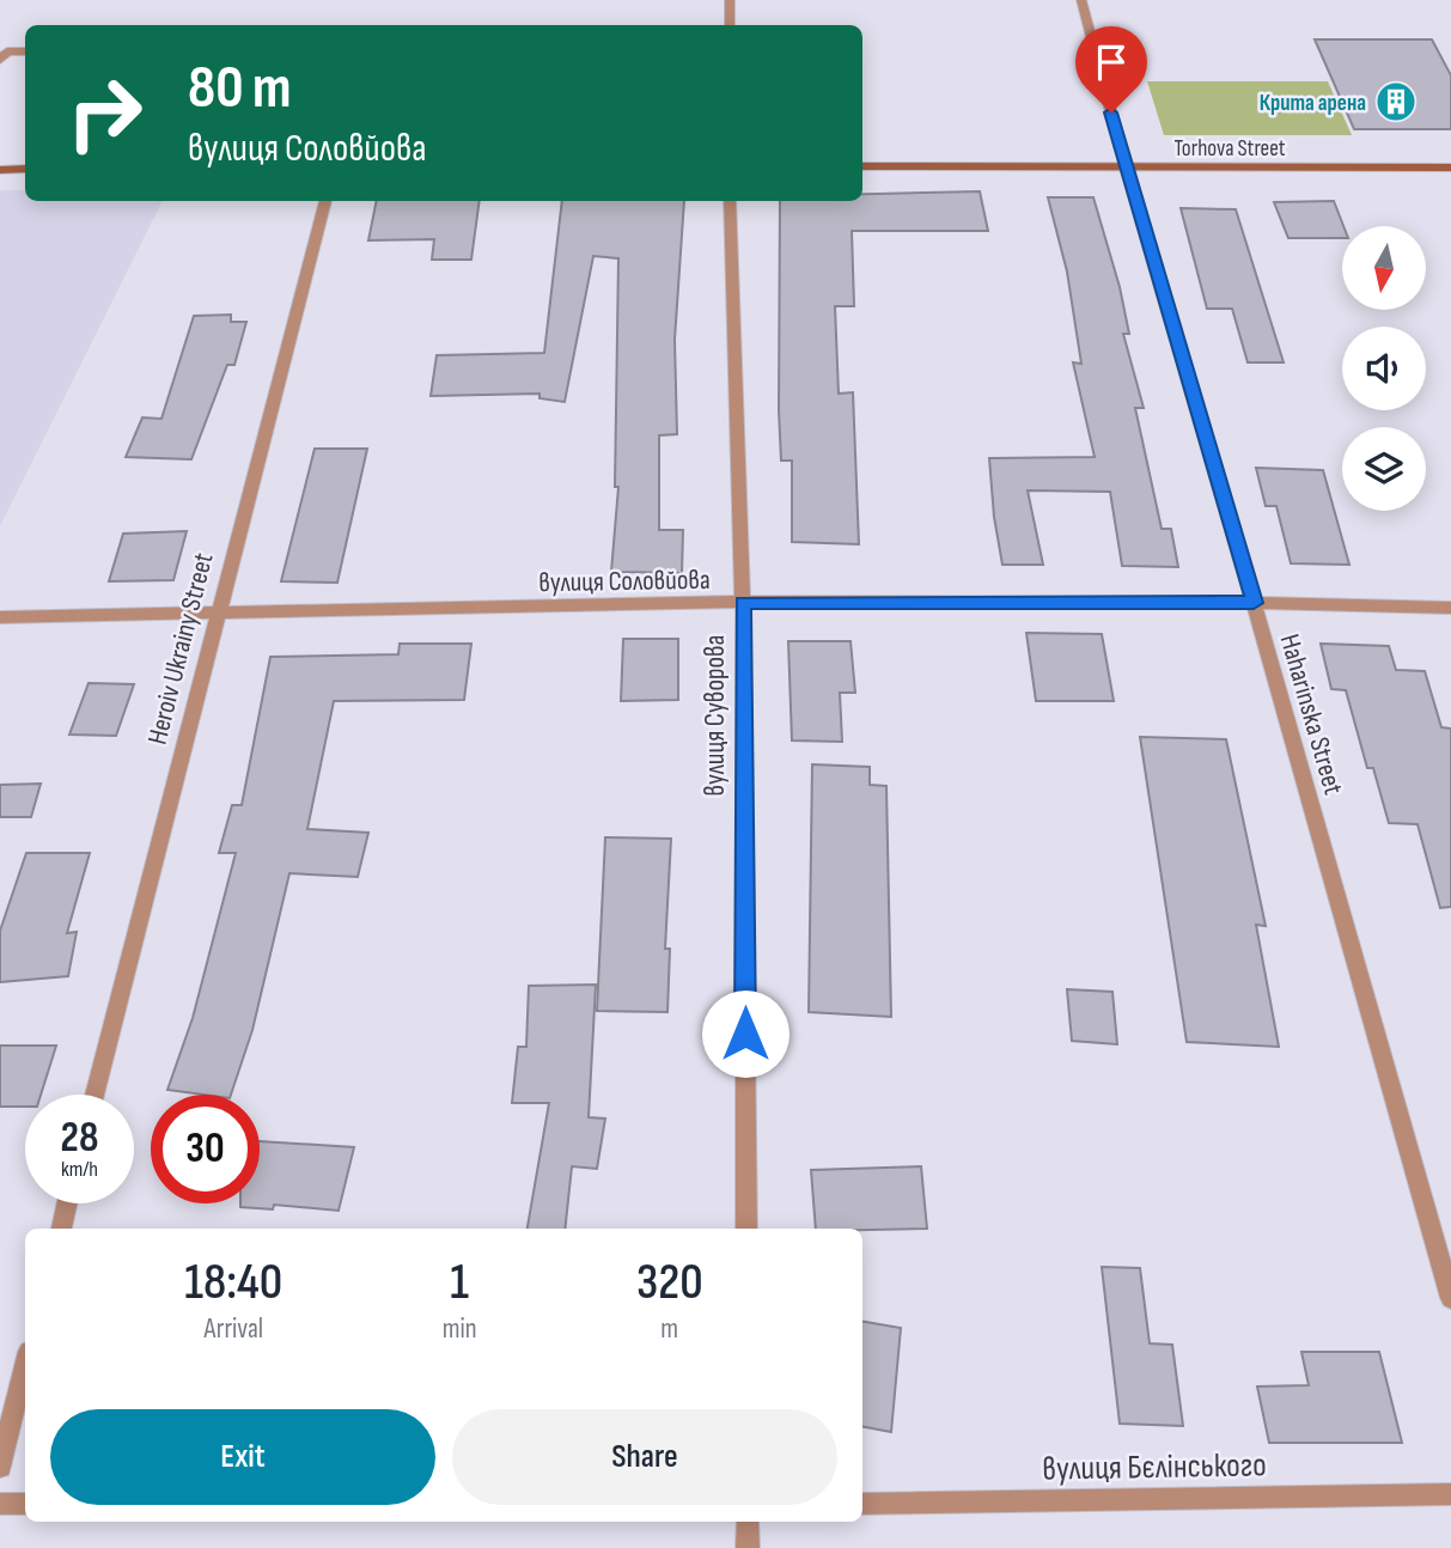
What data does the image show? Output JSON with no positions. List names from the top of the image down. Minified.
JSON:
{"streets":{"main road":["Torhova Street"],"street":["вулиця Соловйова","Heroiv Ukrainy Street","Haharinska Street","вулиця Суворова","вулиця Бєлінського"]},"crossings":[["Torhova Street","Haharinska Street"],["вулиця Соловйова","Heroiv Ukrainy Street"],["вулиця Соловйова","Haharinska Street"],["вулиця Соловйова","вулиця Суворова"]],"places":{"building":["Крита арена"]},"north":"bottom","page":{"turn":["80 m","вулиця Соловйова"],"speed":"28 km/h","limit":"30","eta":["18:40","Arrival","1","min","320","m"],"buttons":["Exit","Share"]}}
